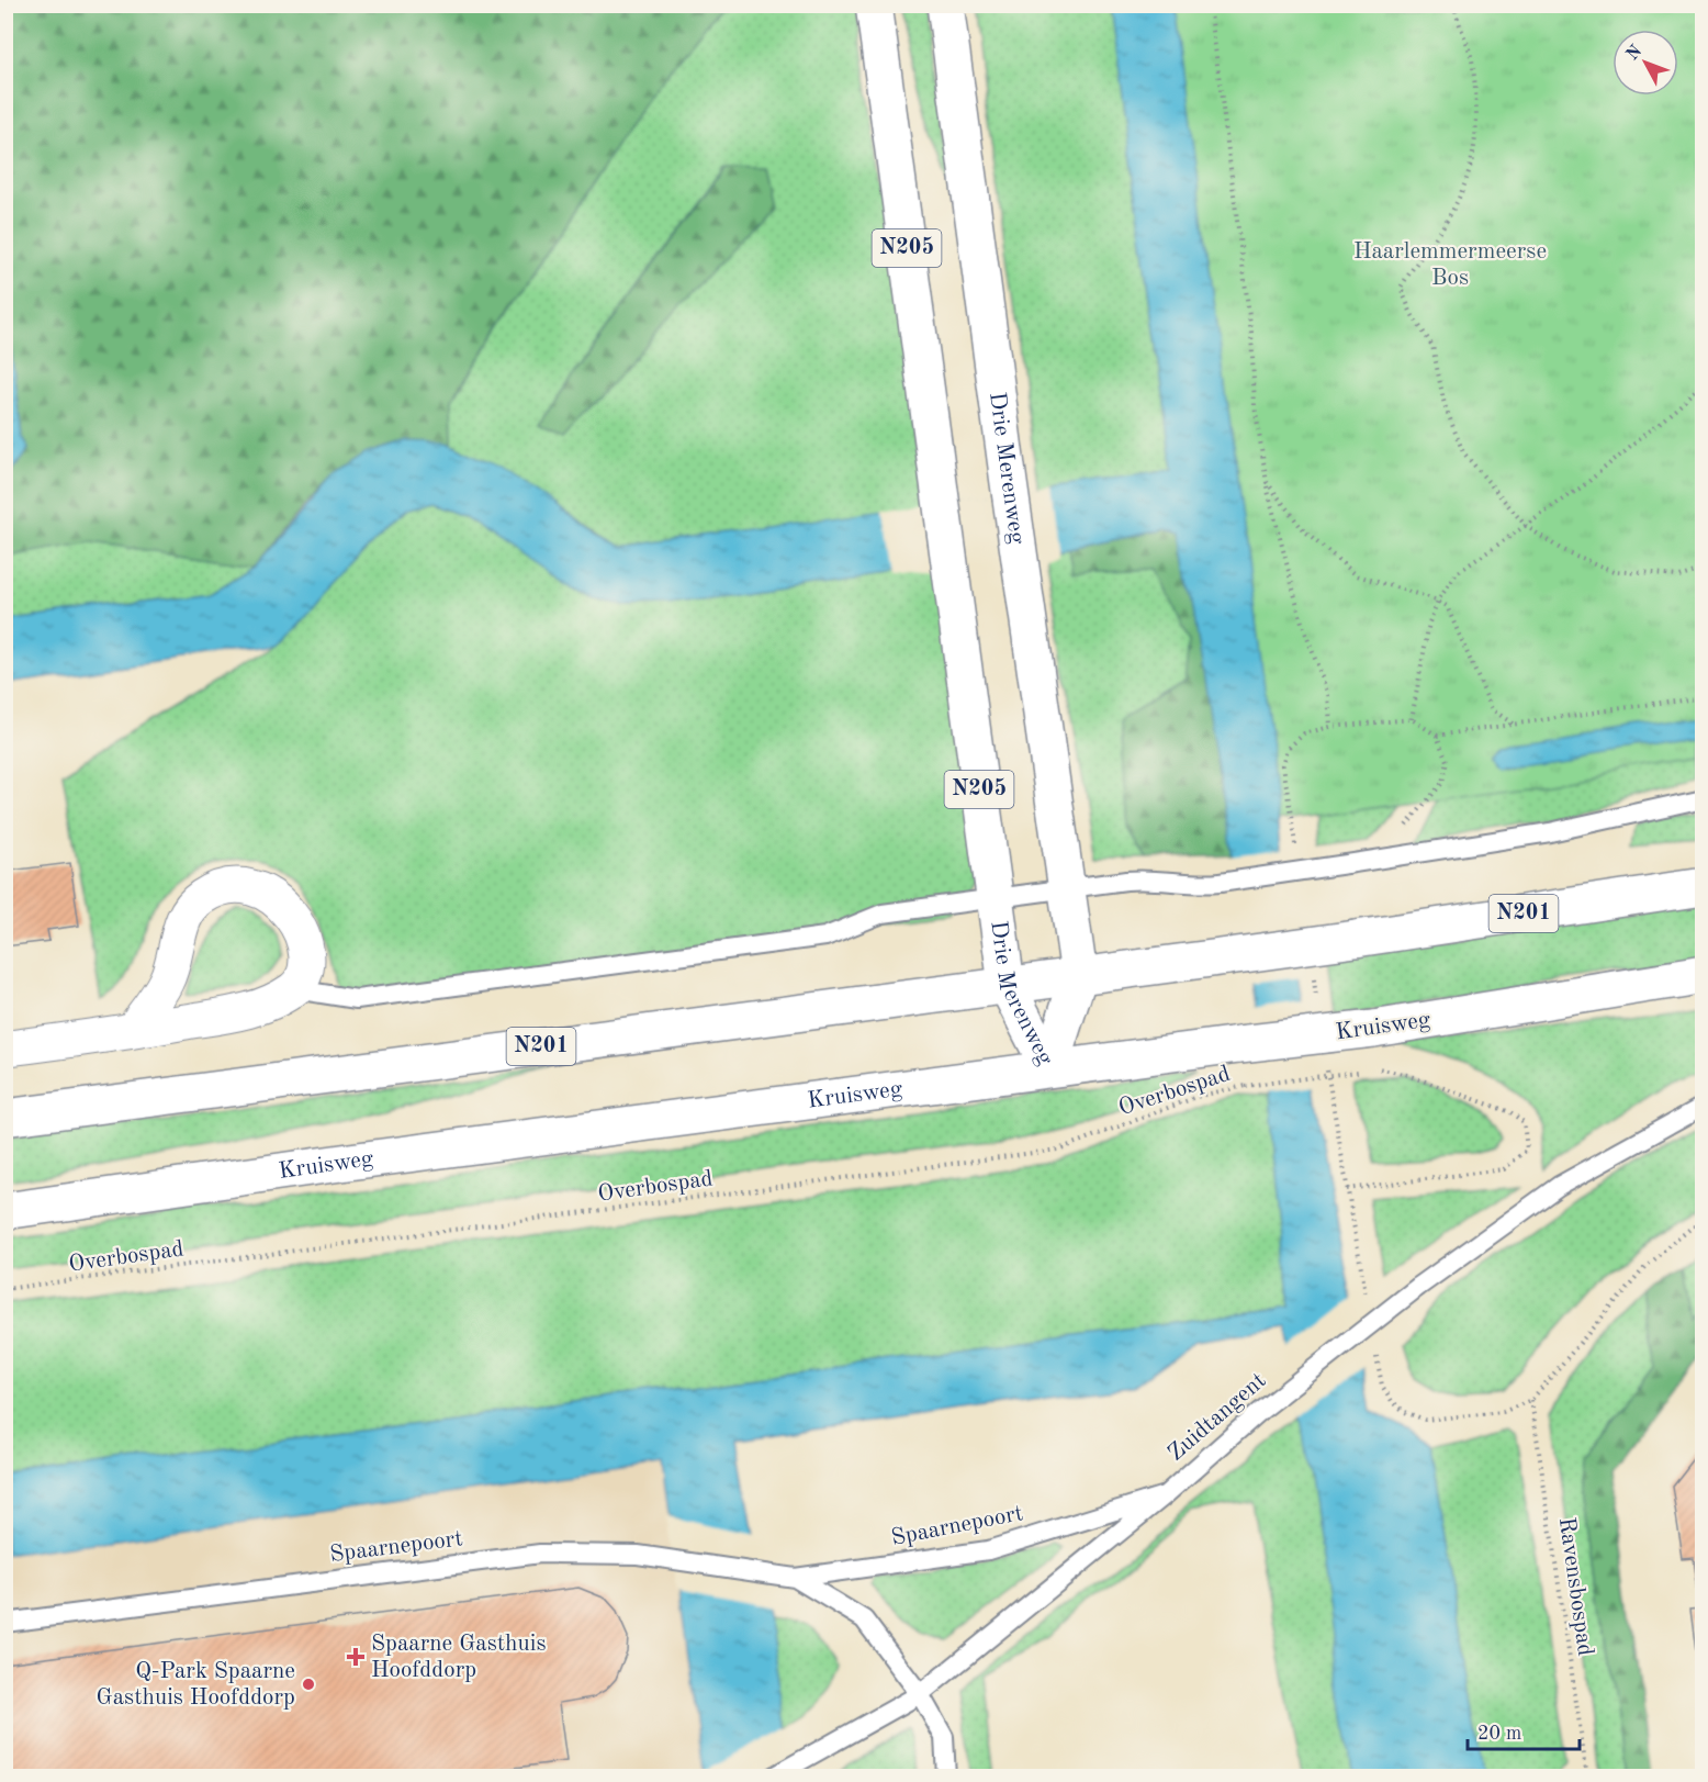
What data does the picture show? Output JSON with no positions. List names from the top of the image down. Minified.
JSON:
{"streets":{"main road":["N205","Drie Merenweg","N201","Kruisweg"],"lane":["Zuidtangent","Spaarnepoort"],"path":["Overbospad","Ravensbospad"]},"crossings":[["Drie Merenweg","N201"],["Drie Merenweg","Kruisweg"],["Zuidtangent","Spaarnepoort"]],"parks":["Haarlemmermeerse Bos"],"places":{"health":["Spaarne Gasthuis Hoofddorp"],"other":["Q-Park Spaarne Gasthuis Hoofddorp"]},"scale_bar":"20 m","north":"top left"}
